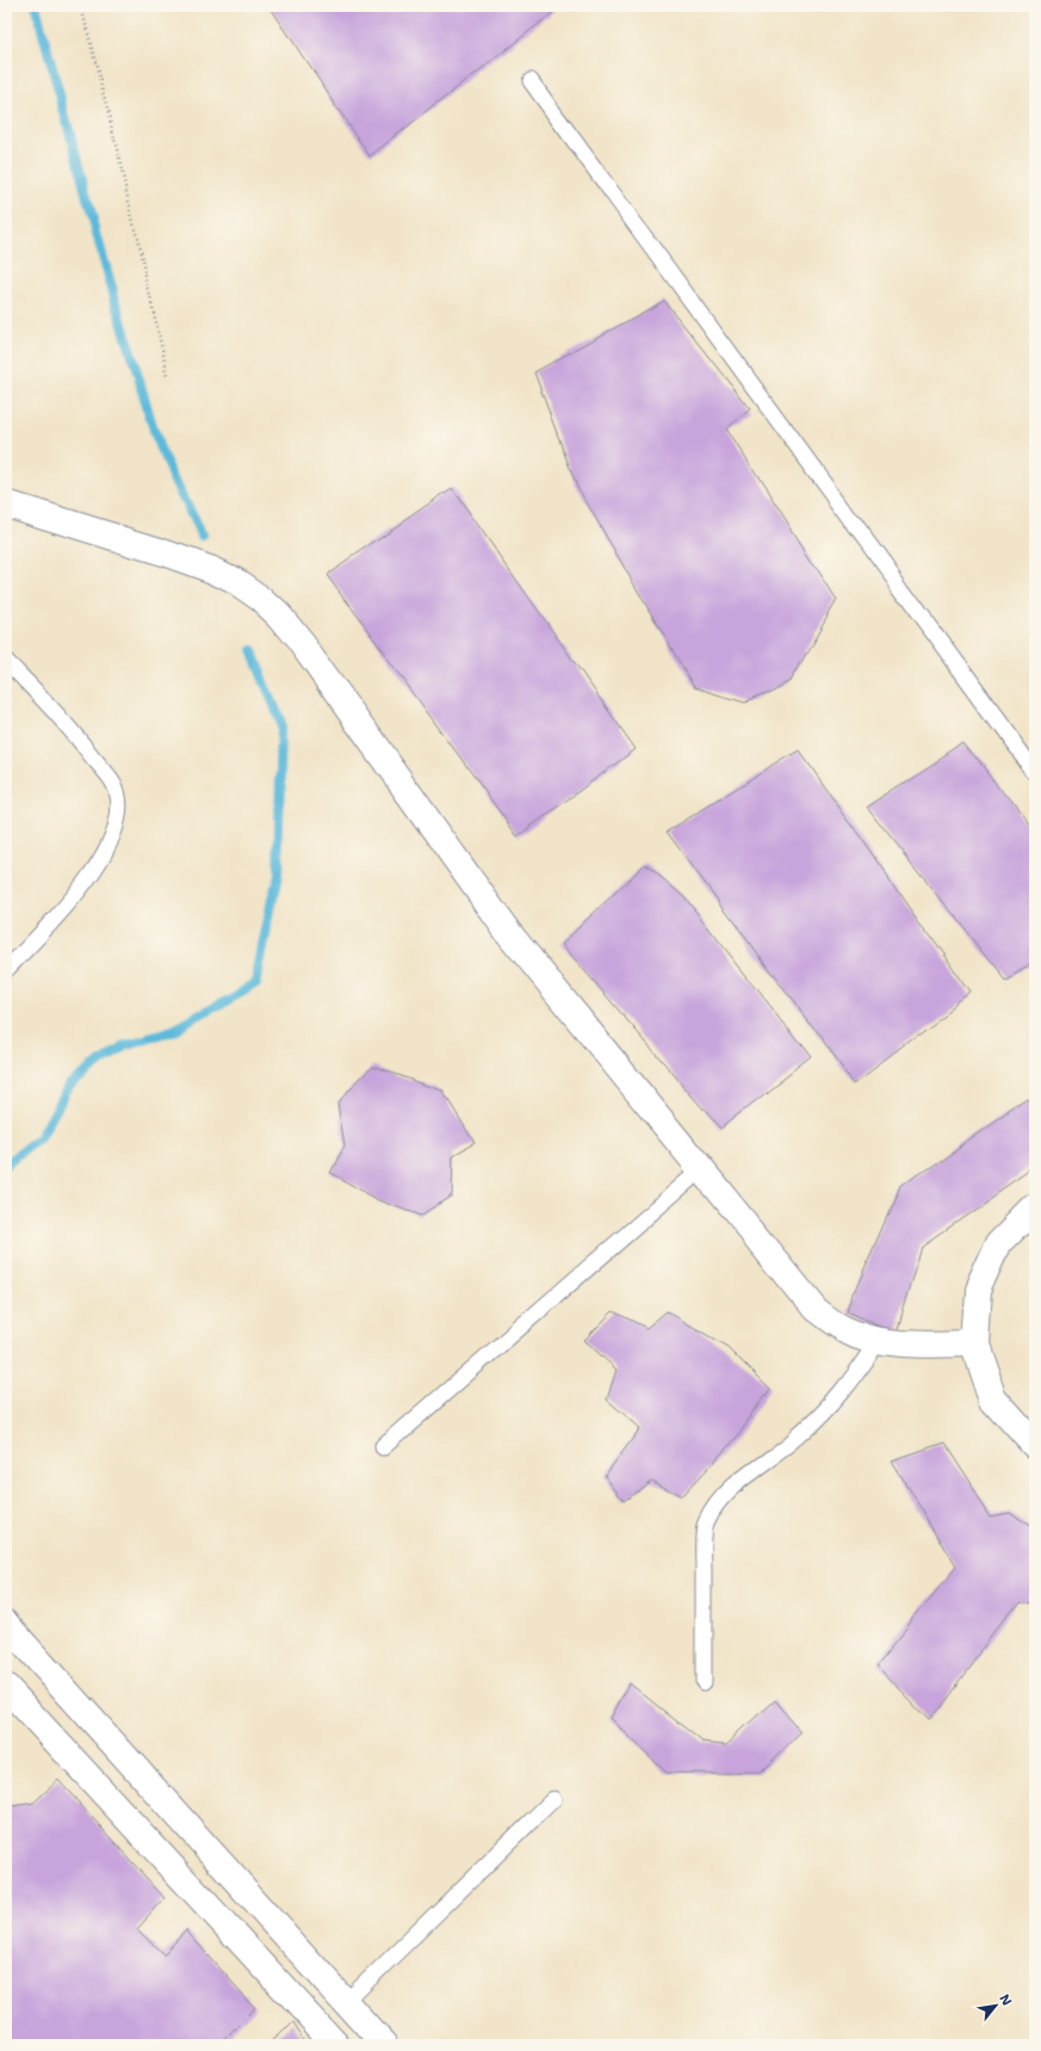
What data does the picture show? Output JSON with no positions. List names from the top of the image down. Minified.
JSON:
{"north":"top right"}
